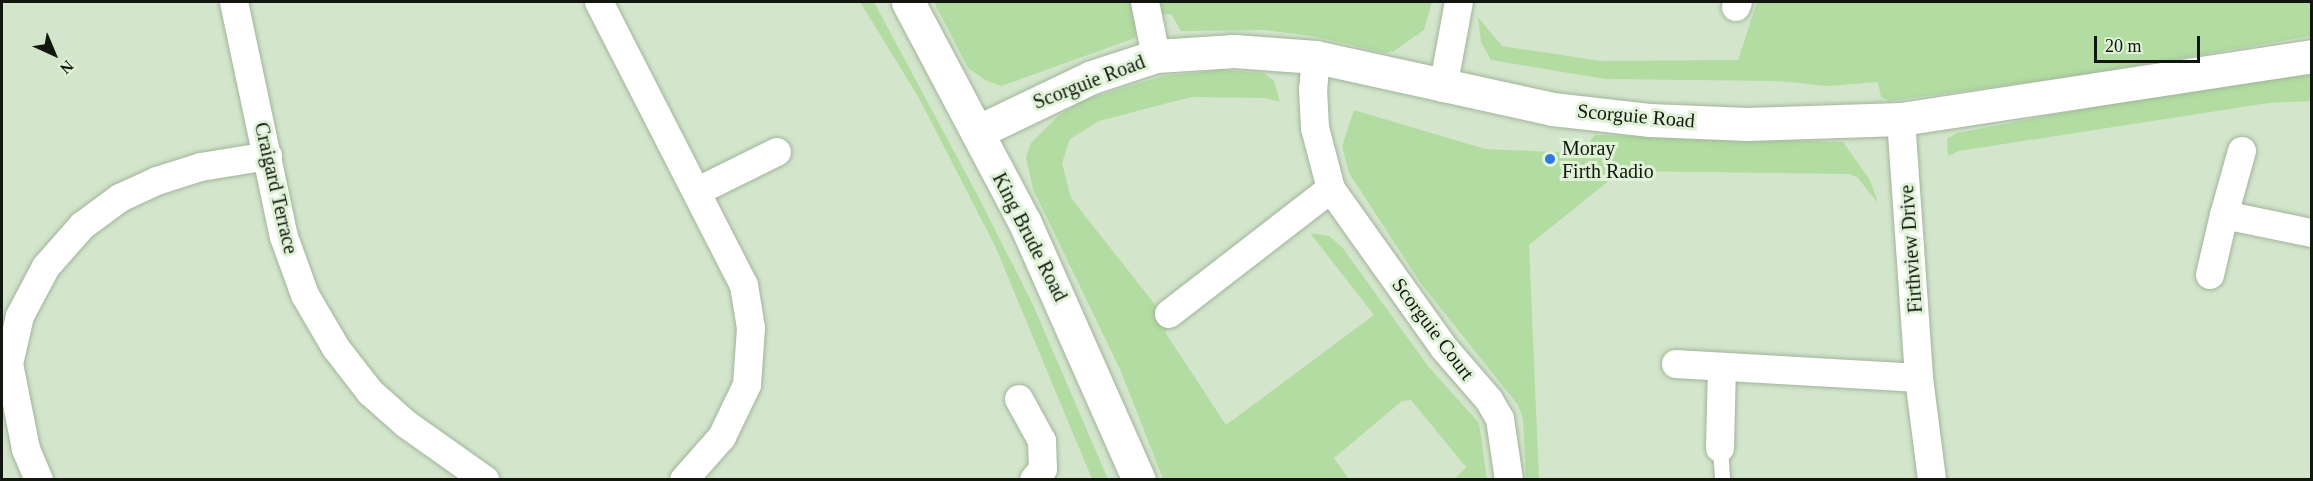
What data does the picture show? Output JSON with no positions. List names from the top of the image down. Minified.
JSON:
{"streets":{"street":["Scorguie Road","Craigard Terrace","King Brude Road","Firthview Drive","Scorguie Court"]},"crossings":[["Scorguie Road","King Brude Road"],["Scorguie Road","Firthview Drive"],["Scorguie Road","Scorguie Court"]],"places":["Moray Firth Radio"],"scale_bar":"20 m","north":"bottom right"}
